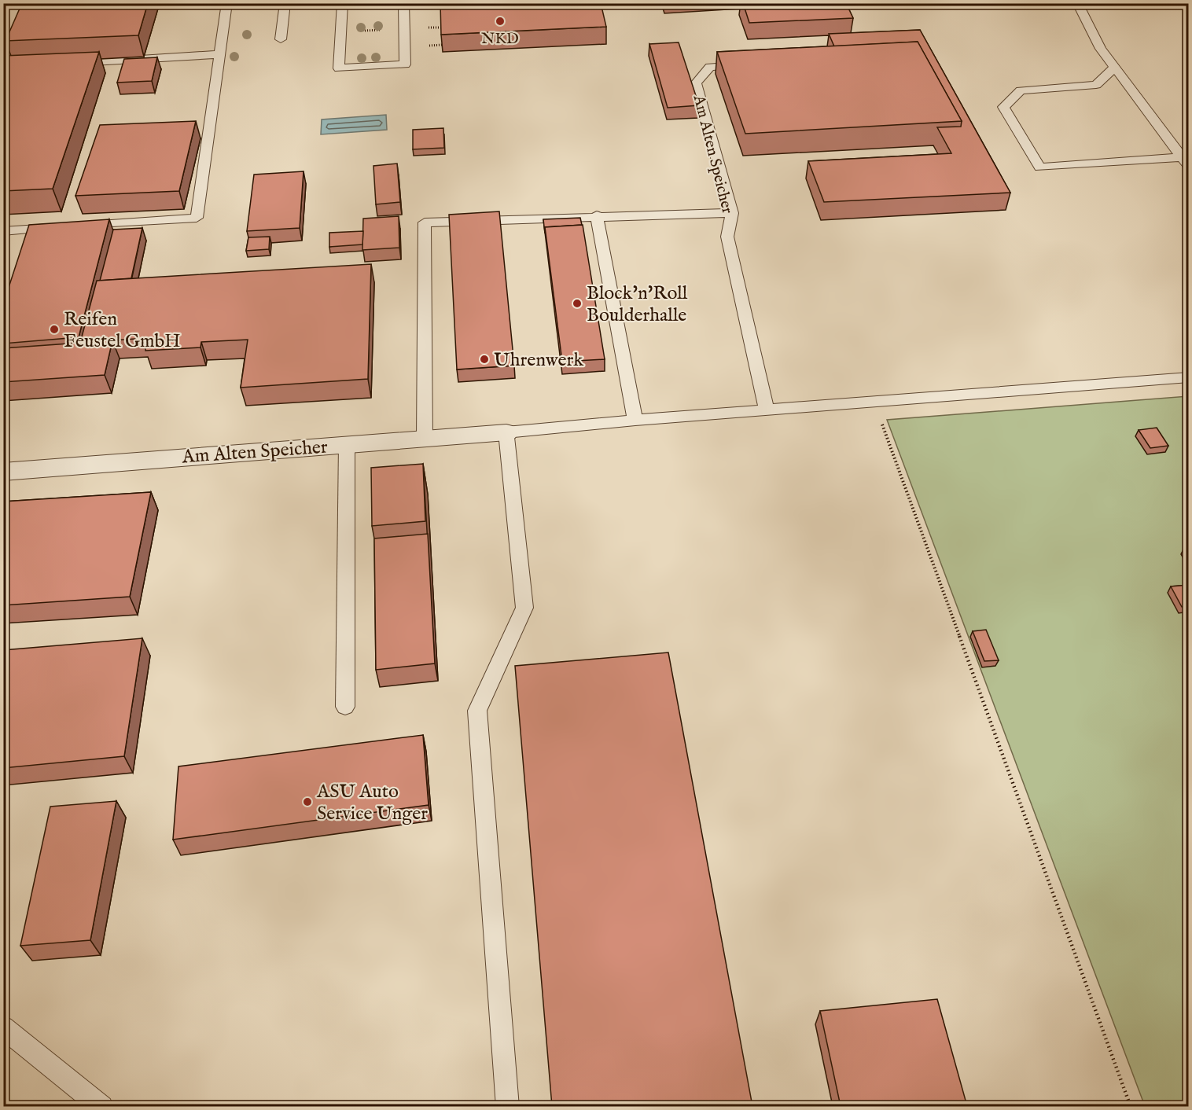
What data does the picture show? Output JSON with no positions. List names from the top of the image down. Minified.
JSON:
{"streets":{"street":["Am Alten Speicher"]},"places":["NKD","Block'n'Roll Boulderhalle","Reifen Feustel GmbH","Uhrenwerk","ASU Auto Service Unger"]}
